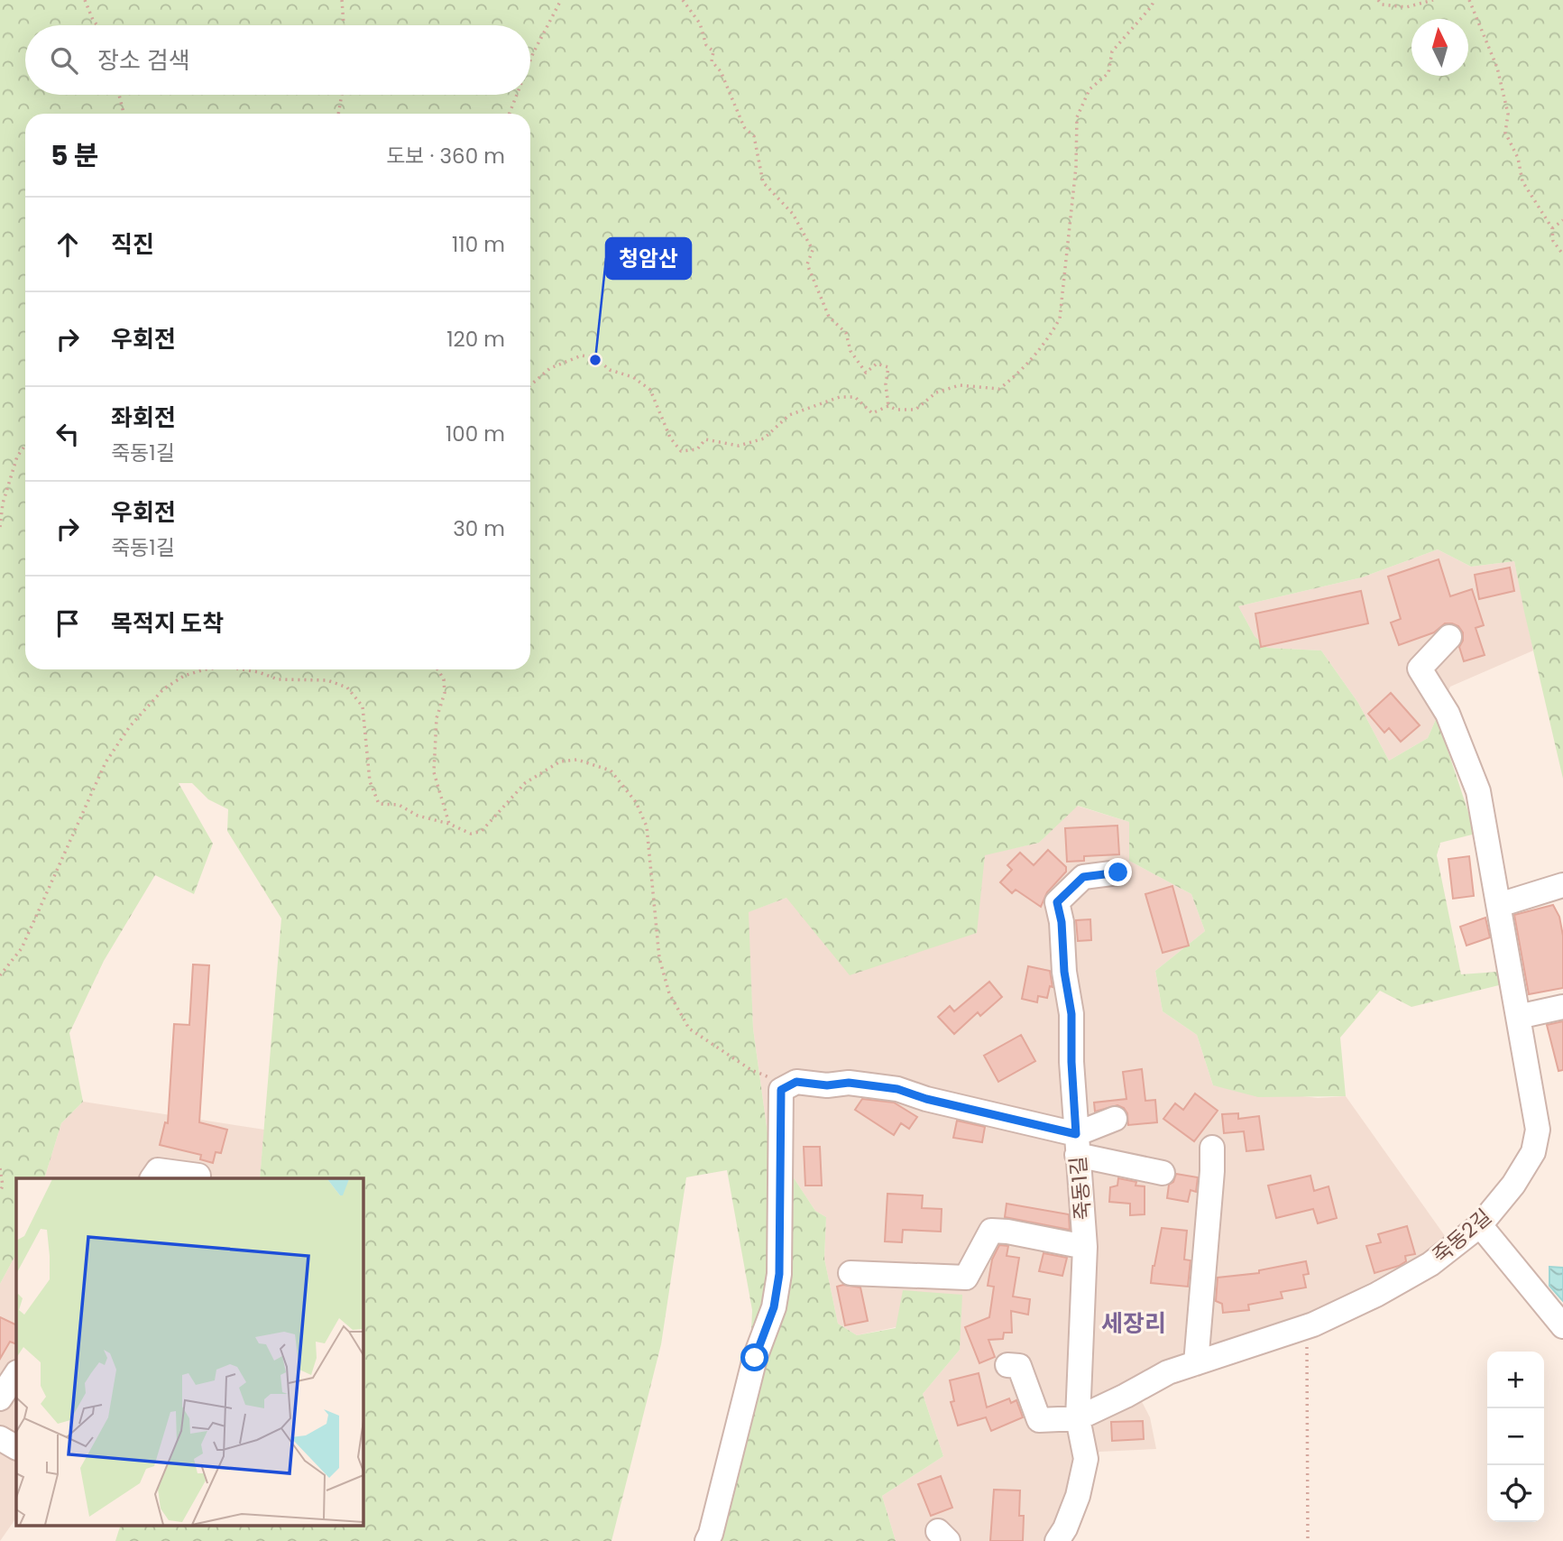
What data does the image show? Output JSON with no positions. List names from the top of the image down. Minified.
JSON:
{"streets":{"street":["죽동1길","죽동2길"]},"crossings":[["죽동1길","죽동2길"]],"districts":["세장리"],"places":["청암산"],"north":"top","page":{"search":"장소 검색","heading":["5 분","도보 · 360 m"],"list":[["직진","110 m"],["우회전","120 m"],["좌회전","죽동1길","100 m"],["우회전","죽동1길","30 m"],"목적지 도착"],"map_buttons":["+","−"]}}
